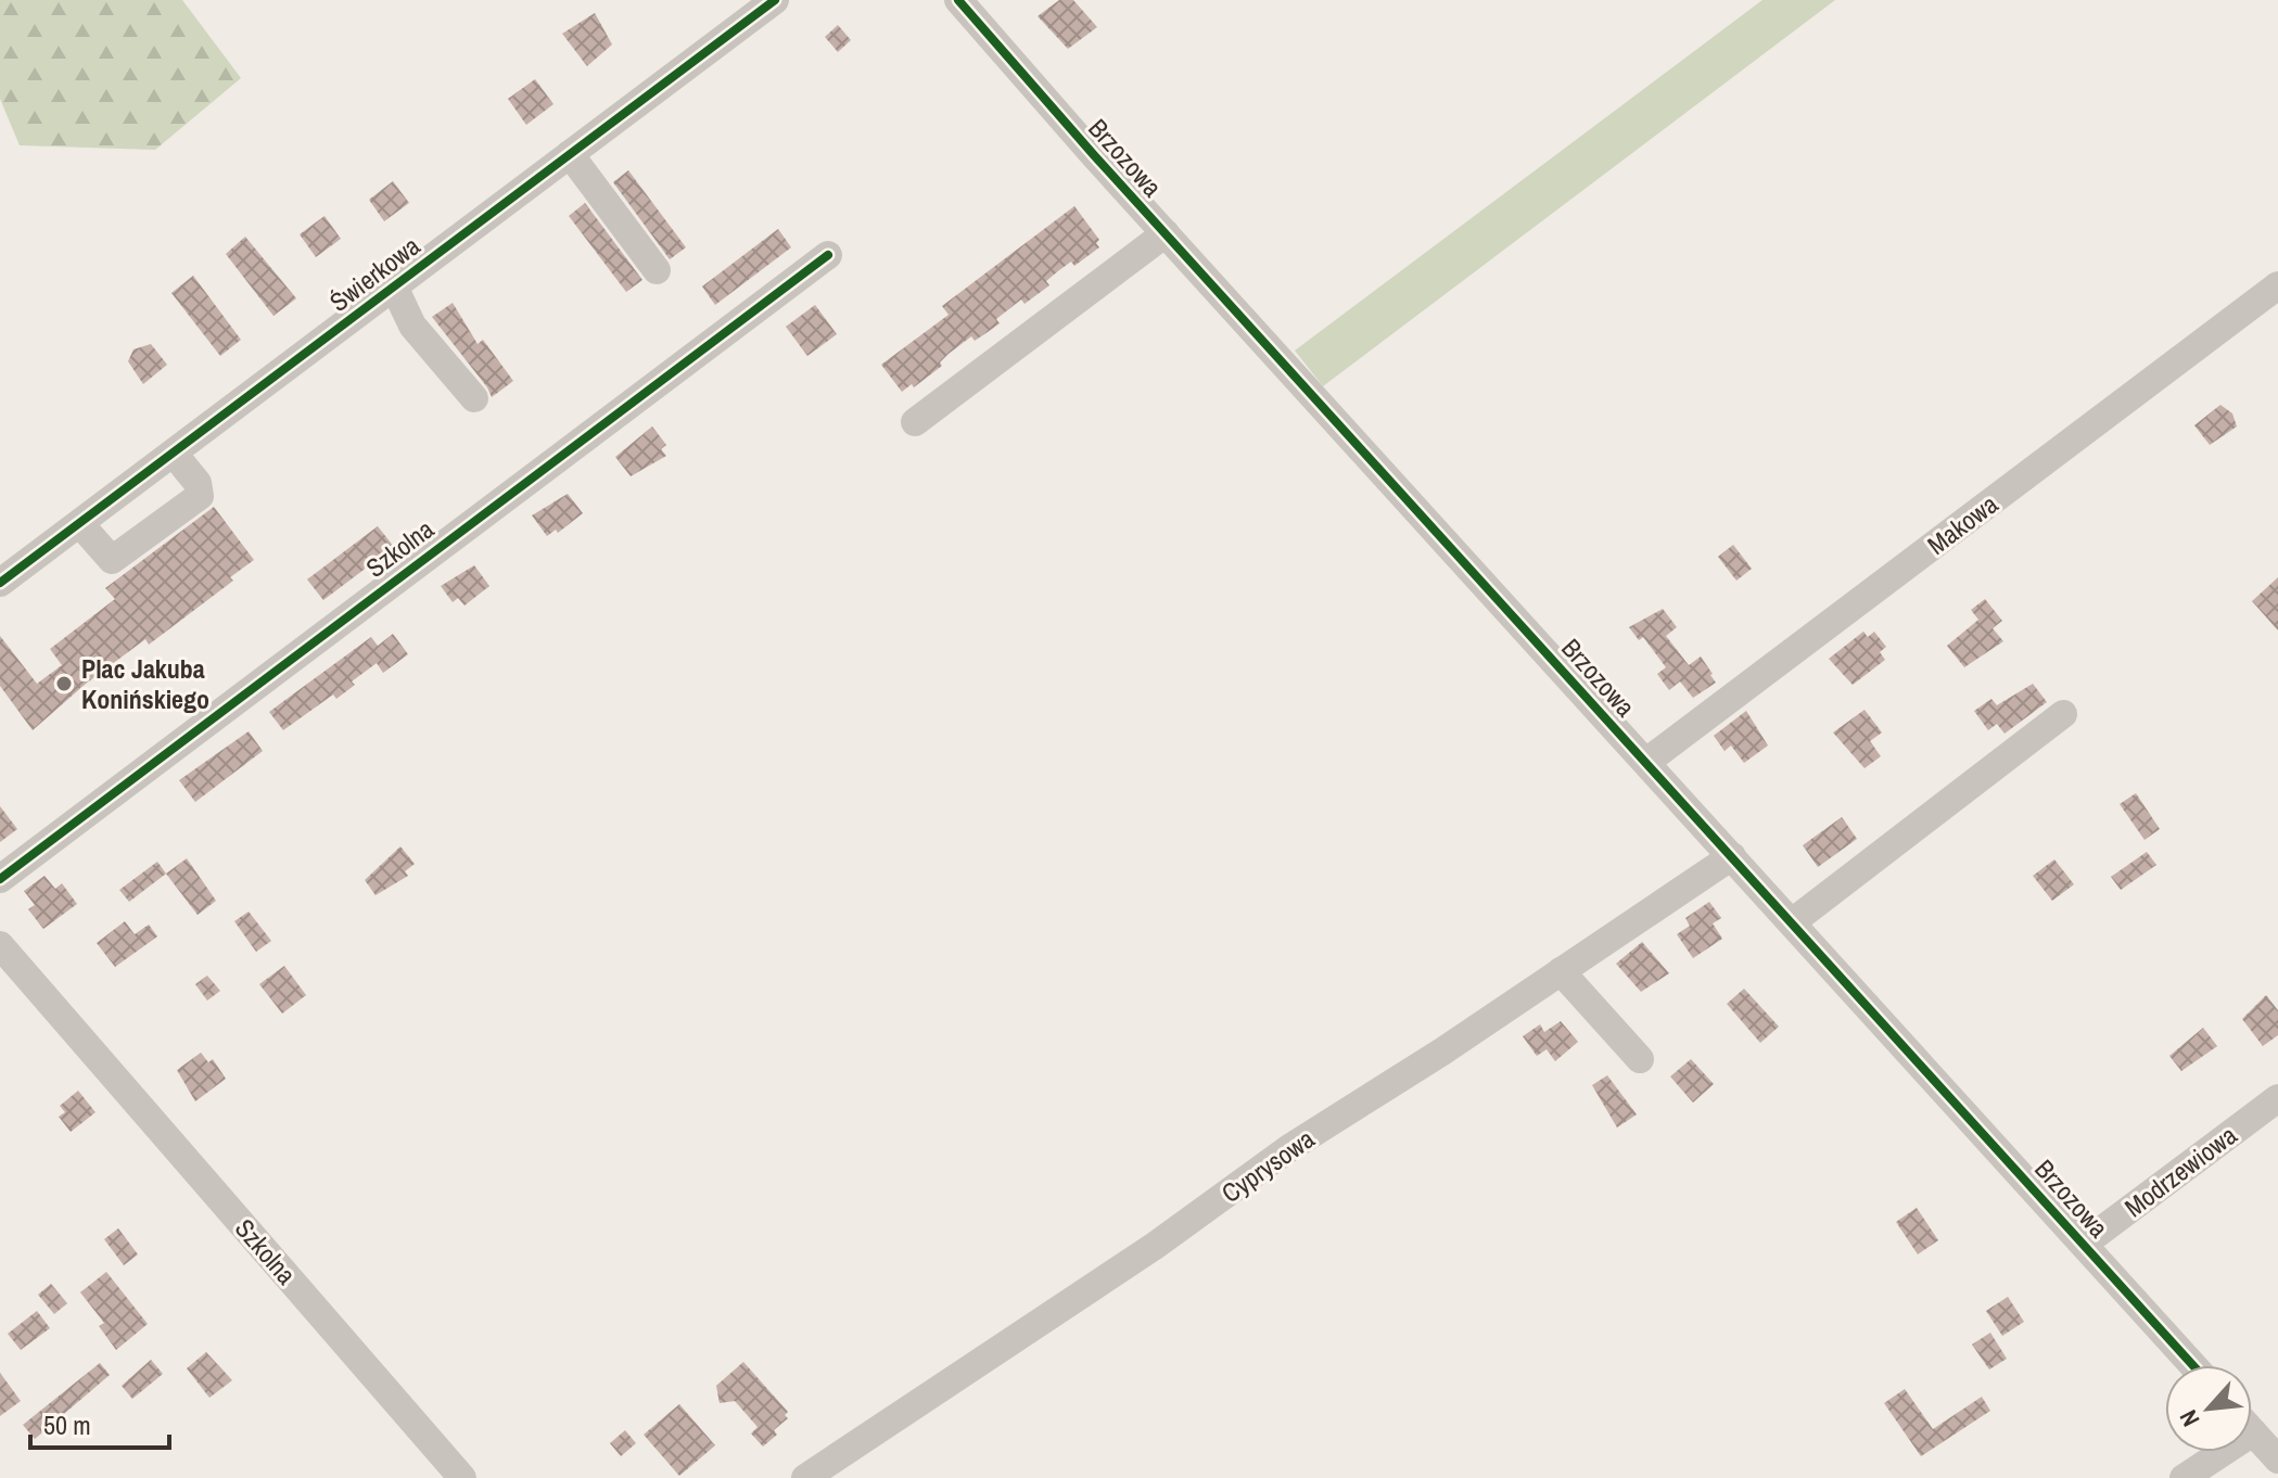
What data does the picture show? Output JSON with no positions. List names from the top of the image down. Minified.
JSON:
{"streets":{"street":["Brzozowa","Świerkowa","Makowa","Szkolna","Cyprysowa","Modrzewiowa"]},"crossings":[["Brzozowa","Makowa"],["Brzozowa","Cyprysowa"],["Brzozowa","Modrzewiowa"]],"places":["Plac Jakuba Konińskiego"],"scale_bar":"50 m","north":"bottom left"}
